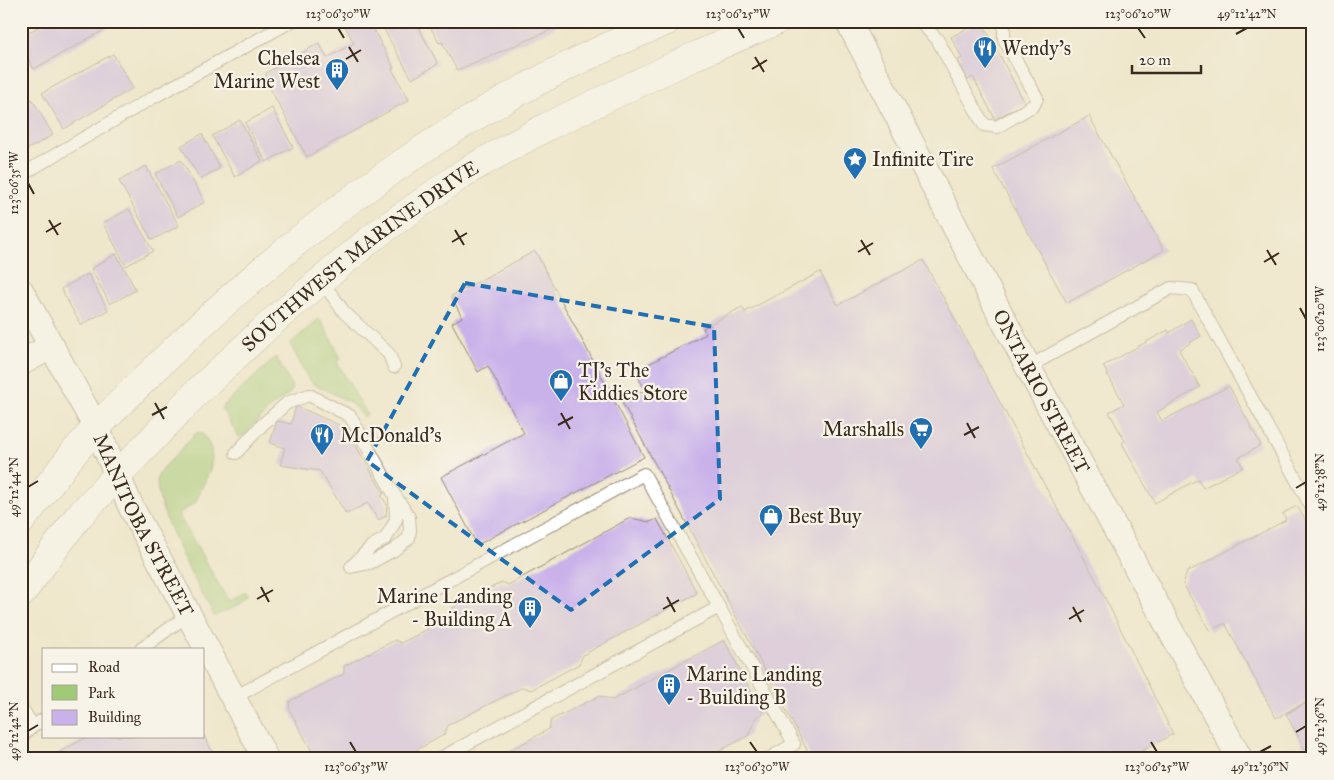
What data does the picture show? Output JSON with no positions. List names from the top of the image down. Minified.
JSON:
{"streets":{"main road":["SOUTHWEST MARINE DRIVE"],"street":["ONTARIO STREET","MANITOBA STREET"]},"crossings":[["SOUTHWEST MARINE DRIVE","MANITOBA STREET"]],"places":{"restaurant":["Wendy's","McDonald's"],"building":["Chelsea Marine West","Marine Landing - Building A","Marine Landing - Building B"],"place":["Infinite Tire"],"shop":["TJ's The Kiddies Store","Best Buy"],"supermarket":["Marshalls"]},"legend":["Road","Park","Building"],"scale_bar":"20 m","coordinates":["123°06'30\"W","123°06'25\"W","123°06'20\"W","49°12'42\"N","123°06'35\"W","49°12'38\"N","49°12'44\"N","49°12'36\"N"]}
